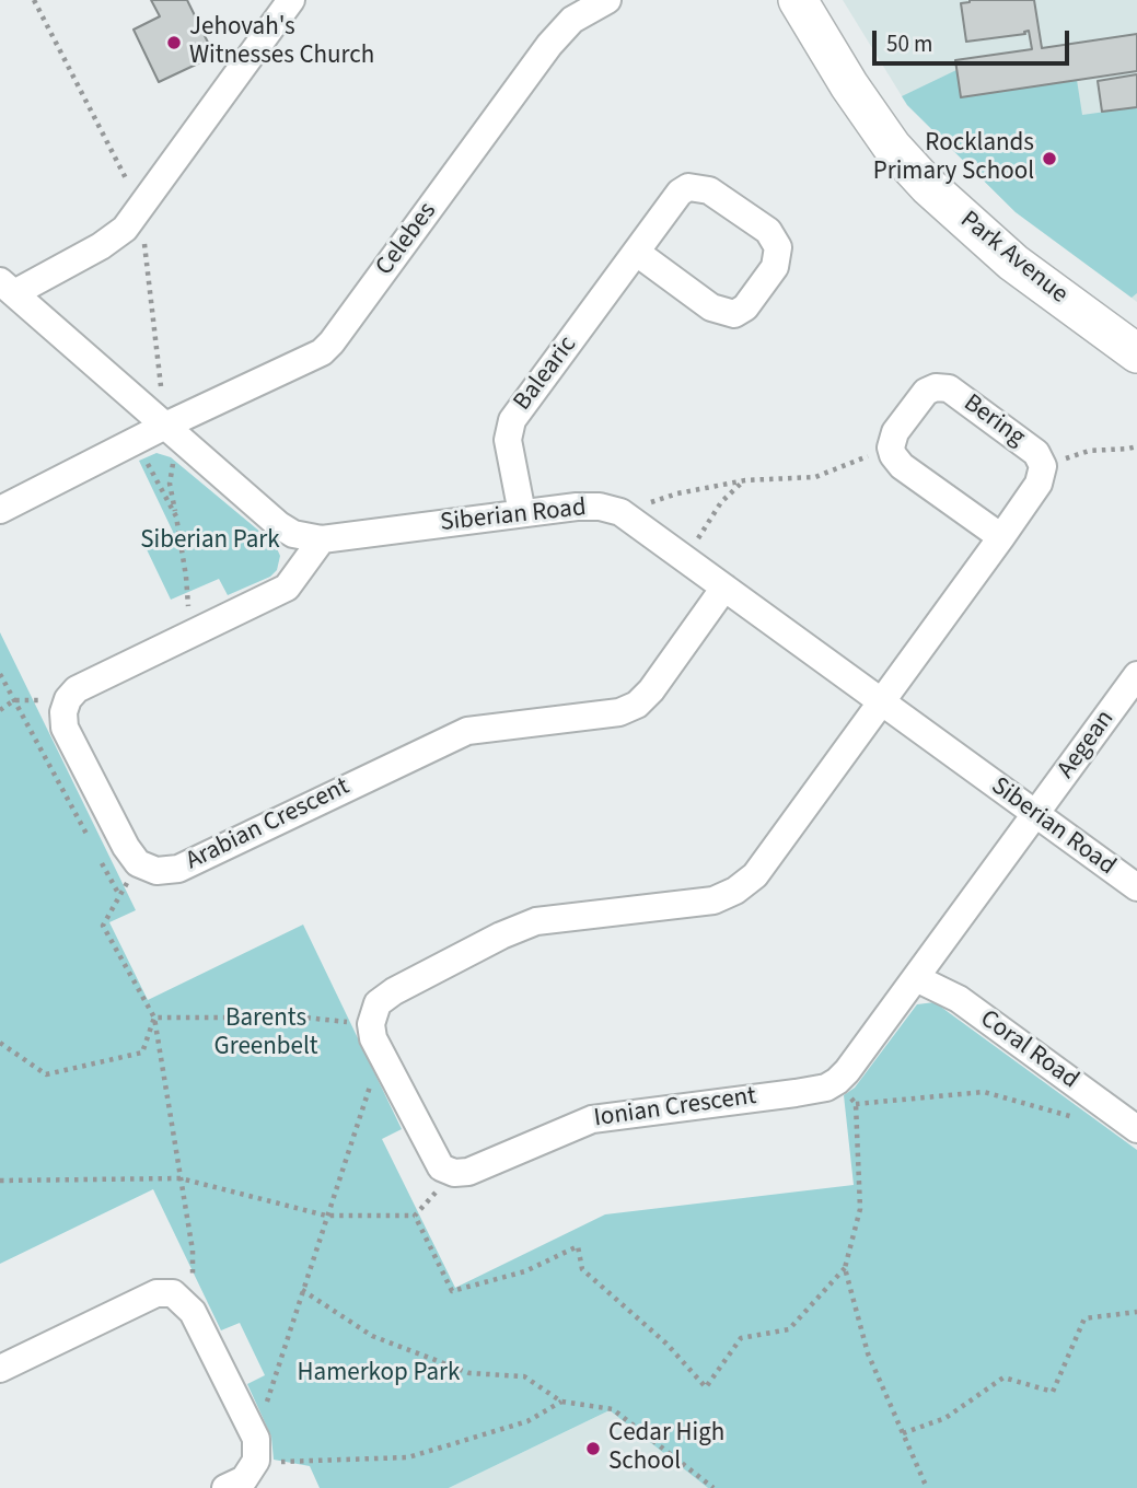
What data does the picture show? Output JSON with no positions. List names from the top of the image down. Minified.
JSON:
{"streets":{"street":["Celebes","Park Avenue","Balearic","Bering","Siberian Road","Aegean","Arabian Crescent","Coral Road","Ionian Crescent"]},"crossings":[["Celebes","Siberian Road"],["Balearic","Siberian Road"],["Bering","Siberian Road"],["Siberian Road","Aegean"],["Siberian Road","Arabian Crescent"]],"parks":["Siberian Park","Barents Greenbelt","Hamerkop Park"],"places":["Jehovah's Witnesses Church","Rocklands Primary School","Cedar High School"],"scale_bar":"50 m"}
